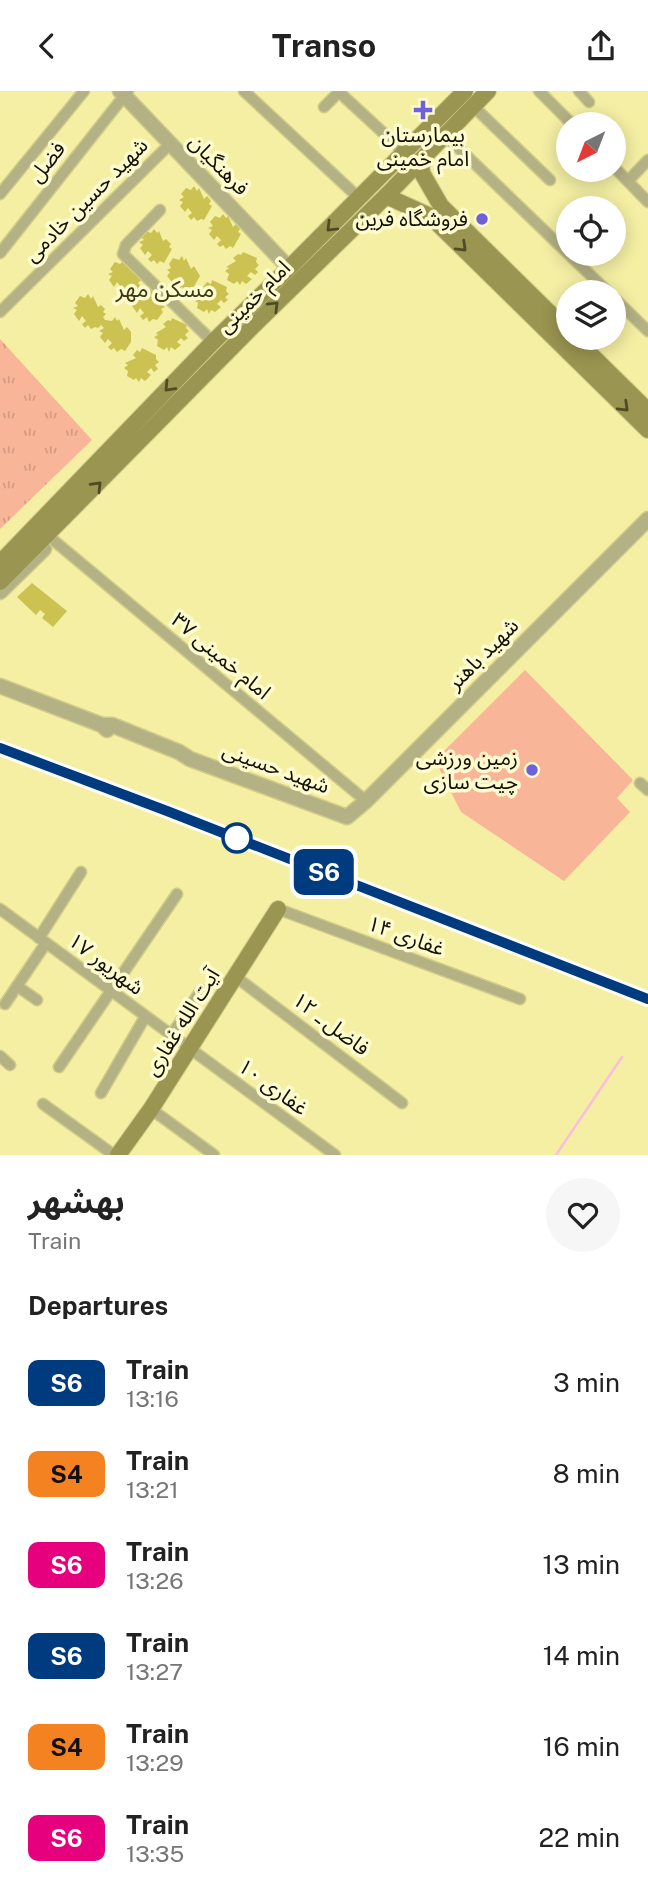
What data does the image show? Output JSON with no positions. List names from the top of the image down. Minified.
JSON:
{"streets":{"main road":["امام خمینی","آیت الله غفاری"],"street":["فضل","فرهنگیان","شهید حسین خادمی","شهید باهنر","امام خمینی ۳۷","شهید حسینی","غفاری ۱۴","۱۷ شهریور","فاضل ـ ۱۲","غفاری ۱۰"]},"crossings":[["فضل","فرهنگیان"],["فرهنگیان","شهید حسین خادمی"],["فرهنگیان","امام خمینی"],["امام خمینی","امام خمینی ۳۷"],["شهید باهنر","امام خمینی ۳۷"],["شهید باهنر","شهید حسینی"],["غفاری ۱۴","آیت الله غفاری"],["۱۷ شهریور","آیت الله غفاری"],["۱۷ شهریور","غفاری ۱۰"],["آیت الله غفاری","فاضل ـ ۱۲"],["آیت الله غفاری","غفاری ۱۰"]],"districts":["مسکن مهر"],"places":{"health":["بیمارستان امام خمینی"],"other":["فروشگاه فرین","زمین ورزشی چیت سازی"]},"north":"bottom left","page":{"header":"Transo","on_map":"S6","heading":[["بهشهر","Train"],"Departures"],"list":[{"mark":"S6","name":"Train","note":"13:16","value":"3 min"},{"mark":"S4","name":"Train","note":"13:21","value":"8 min"},{"mark":"S6","name":"Train","note":"13:26","value":"13 min"},{"mark":"S6","name":"Train","note":"13:27","value":"14 min"},{"mark":"S4","name":"Train","note":"13:29","value":"16 min"},{"mark":"S6","name":"Train","note":"13:35","value":"22 min"}]}}
